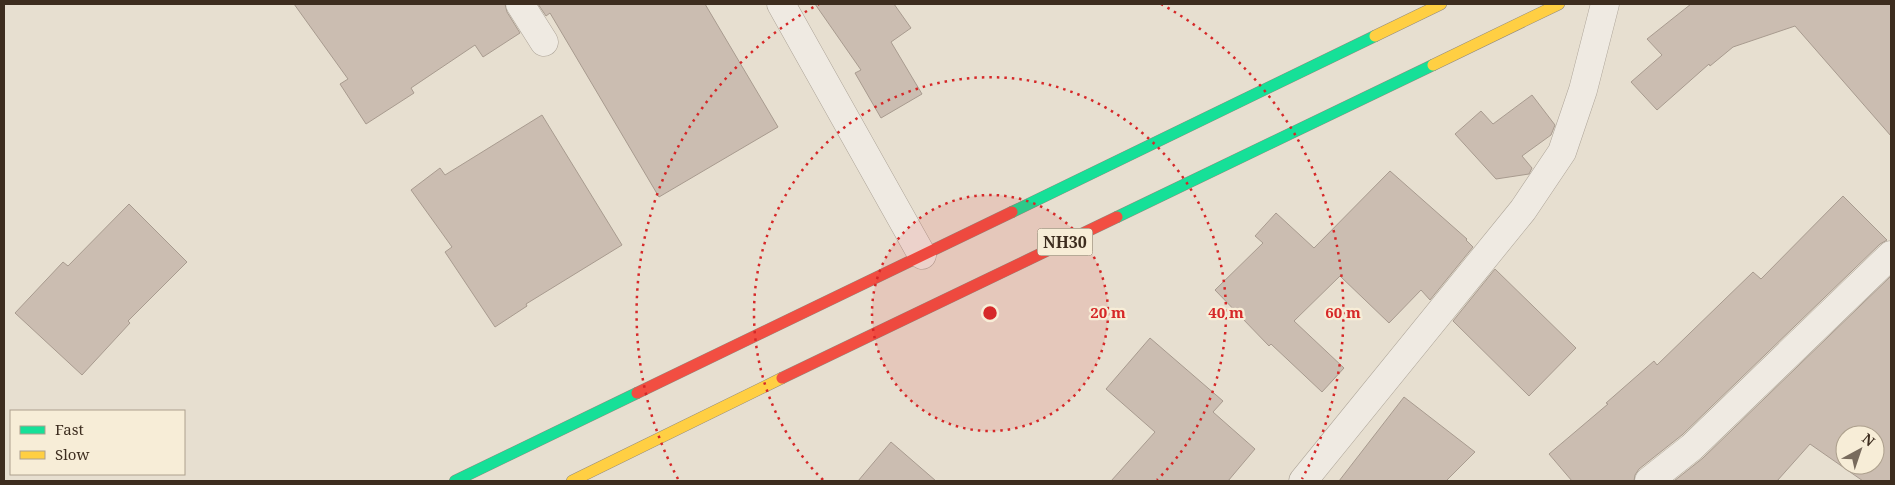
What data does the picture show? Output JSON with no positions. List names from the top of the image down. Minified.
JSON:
{"streets":{"highway":["NH30"]},"legend":["Fast","Slow"],"north":"top right","rings":["20 m","40 m","60 m"]}
